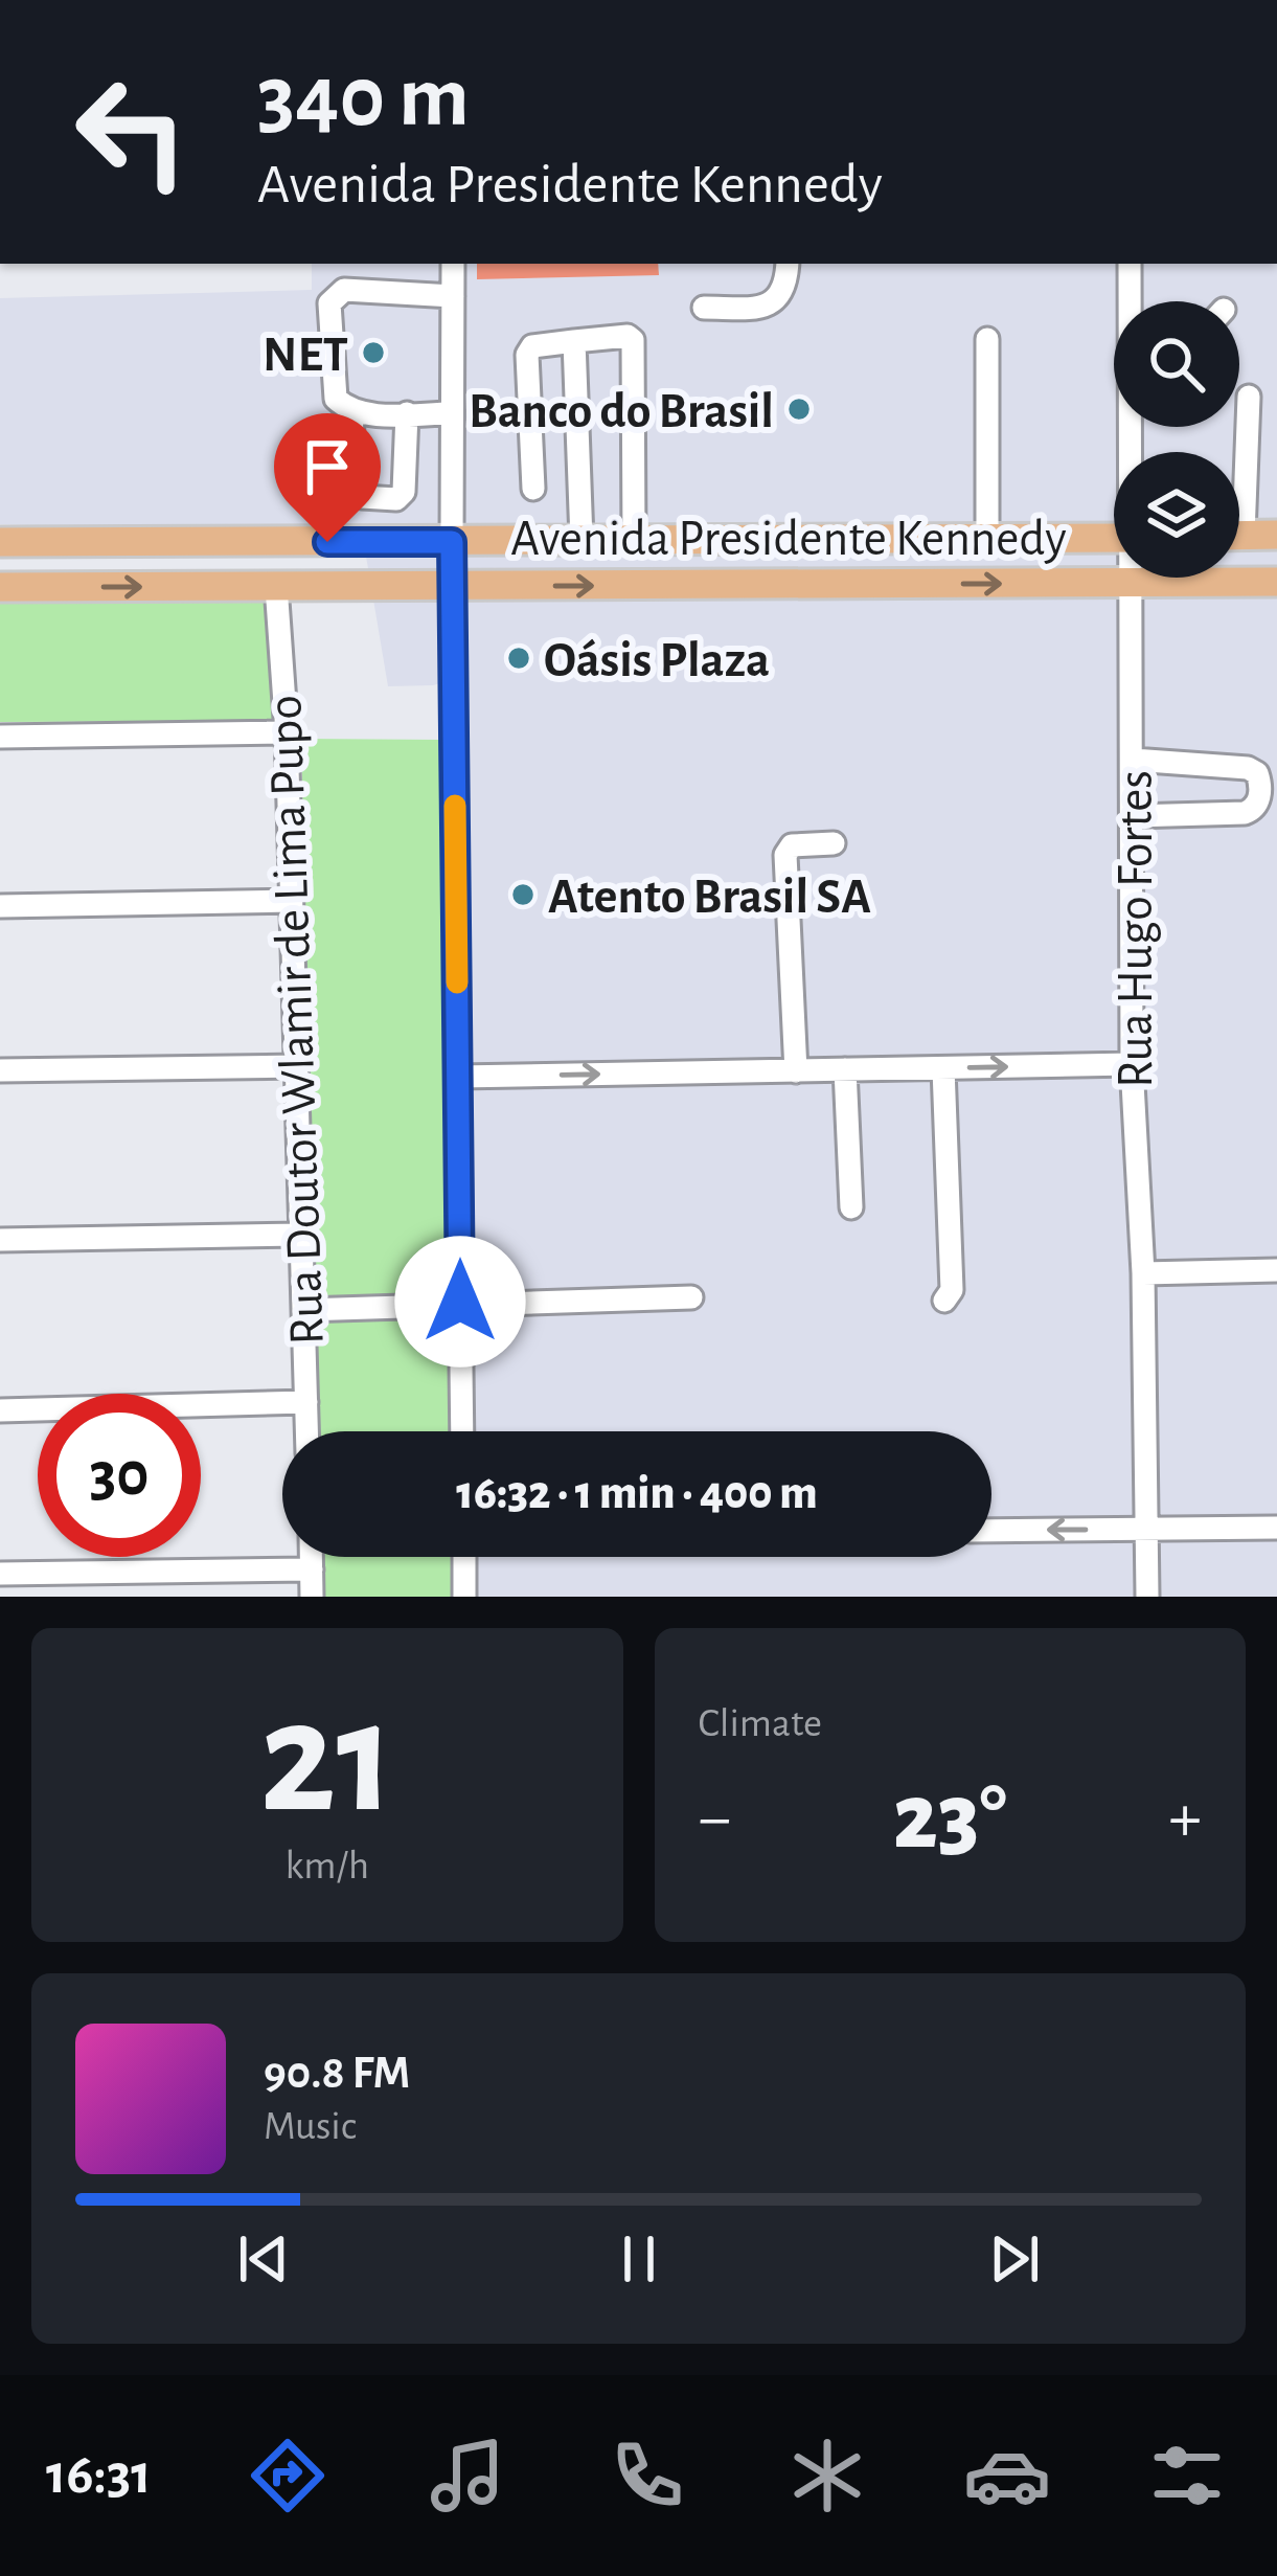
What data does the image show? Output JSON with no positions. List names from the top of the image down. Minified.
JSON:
{"streets":{"main road":["Avenida Presidente Kennedy"],"street":["Rua Hugo Fortes","Rua Doutor Wlamir de Lima Pupo"]},"crossings":[["Avenida Presidente Kennedy","Rua Hugo Fortes"],["Avenida Presidente Kennedy","Rua Doutor Wlamir de Lima Pupo"]],"places":["NET","Banco do Brasil","Oásis Plaza","Atento Brasil SA"],"page":{"turn":["340 m","Avenida Presidente Kennedy"],"limit":"30","trip":"16:32 · 1 min · 400 m","tile":[["21","km/h"],"Climate"],"heat":["−","23°","+"],"song":["90.8 FM","Music"],"tabs":"16:31"}}
